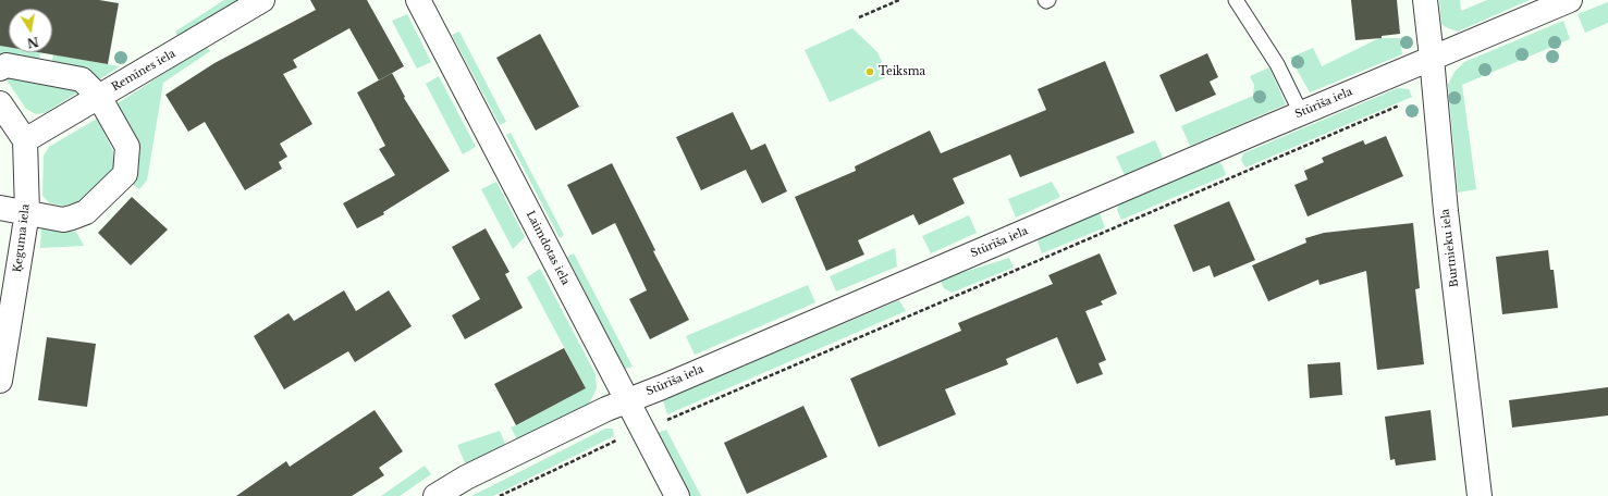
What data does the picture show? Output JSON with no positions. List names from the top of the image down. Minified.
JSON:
{"streets":{"street":["Remīnes iela","Stūrīša iela","Ķeguma iela","Laimdotas iela","Burtnieku iela"]},"crossings":[["Remīnes iela","Ķeguma iela"],["Stūrīša iela","Laimdotas iela"],["Stūrīša iela","Burtnieku iela"]],"places":["Teiksma"],"north":"bottom"}
